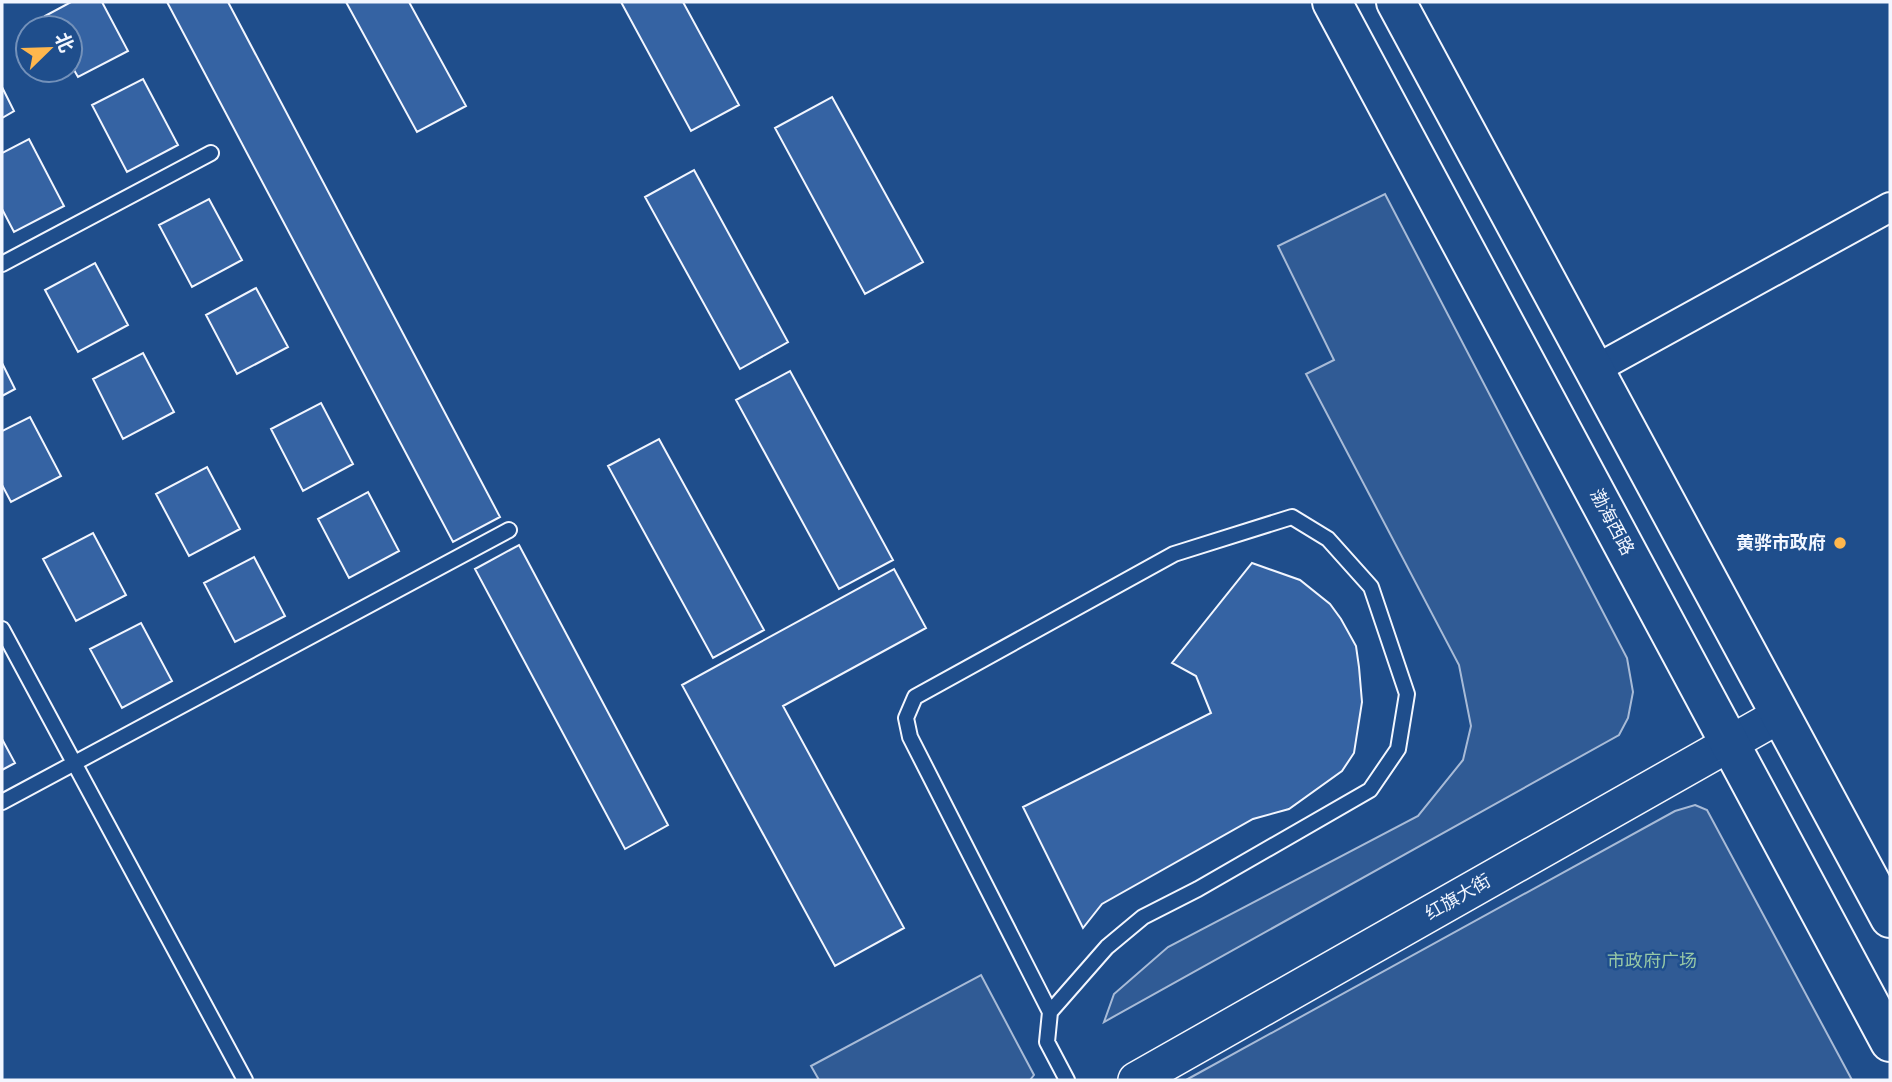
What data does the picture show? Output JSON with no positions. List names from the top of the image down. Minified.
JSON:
{"streets":{"main road":["渤海西路"],"street":["红旗大街"]},"crossings":[["渤海西路","红旗大街"]],"parks":["市政府广场"],"places":["黄骅市政府"],"north":"top right"}
